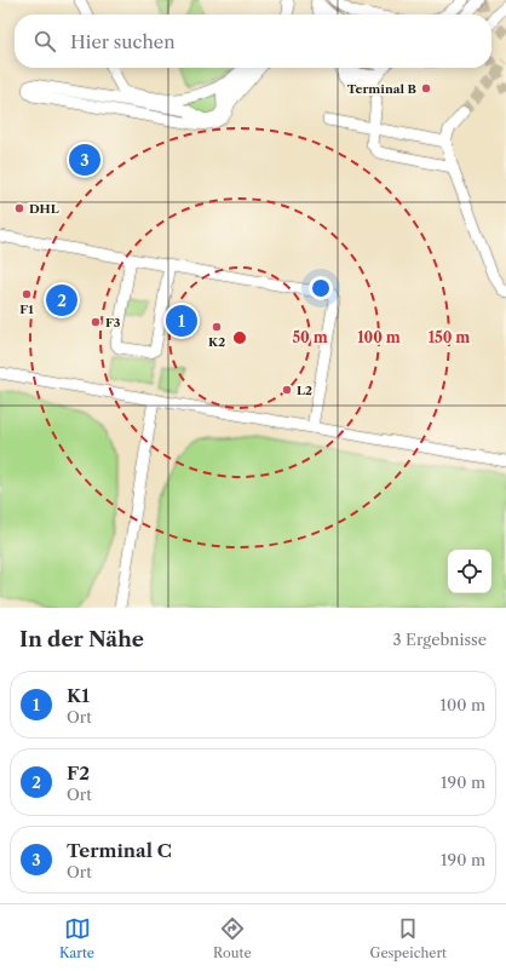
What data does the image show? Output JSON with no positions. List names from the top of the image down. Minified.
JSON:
{"places":["Terminal B","DHL","F1","F3","K2","L2"],"page":{"search":"Hier suchen","pins":["3","2","1"],"heading":["In der Nähe","3 Ergebnisse"],"list":[{"mark":"1","name":"K1","note":"Ort","value":"100 m"},{"mark":"2","name":"F2","note":"Ort","value":"190 m"},{"mark":"3","name":"Terminal C","note":"Ort","value":"190 m"}],"nav":["Karte","Route","Gespeichert"]},"rings":["50 m","100 m","150 m"]}
